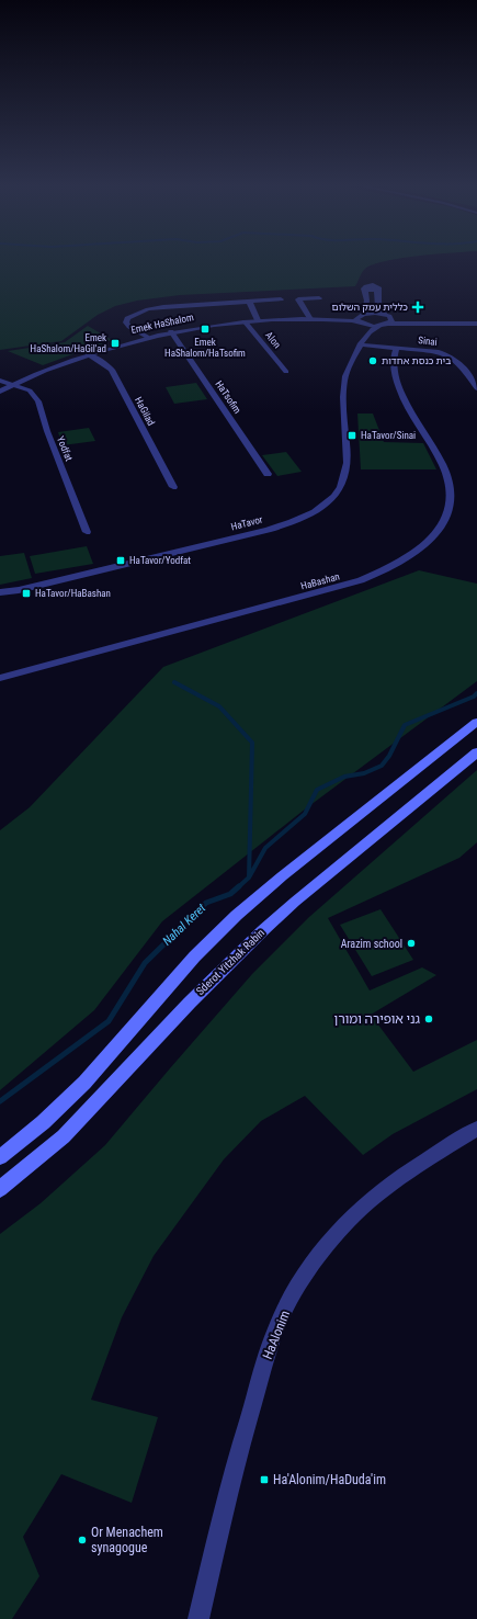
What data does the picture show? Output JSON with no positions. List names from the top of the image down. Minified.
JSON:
{"streets":{"main road":["Sderot Yitzhak Rabin"],"street":["Emek HaShalom","Alon","Sinai","HaTsofim","HaGilad","Yodfat","HaTavor","HaBashan","HaAlonim"]},"crossings":[["Emek HaShalom","Alon"],["Emek HaShalom","HaTsofim"],["Emek HaShalom","HaGilad"],["Emek HaShalom","Yodfat"],["Emek HaShalom","HaTavor"],["Sinai","HaTavor"],["Sinai","HaBashan"]],"water":["Nahal Keret"],"places":{"health":["כללית עמק השלום"],"transit":["Emek HaShalom/HaTsofim","Emek HaShalom/HaGil'ad","HaTavor/Sinai","HaTavor/Yodfat","HaTavor/HaBashan","Ha'Alonim/HaDuda'im"],"other":["בית כנסת אחדות","Arazim school","גני אופירה ומורן","Or Menachem synagogue"]}}
